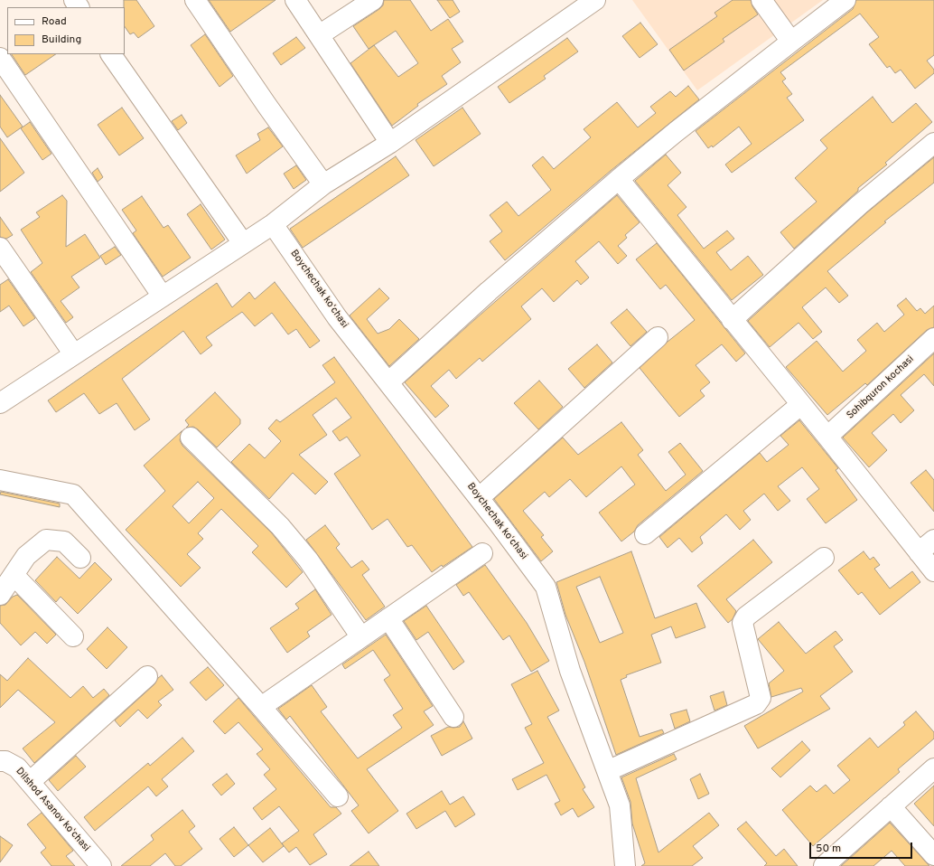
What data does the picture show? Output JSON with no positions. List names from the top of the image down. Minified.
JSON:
{"streets":{"street":["Boychechak koʻchasi","Sohibquron kochasi","Dilshod Asanov koʻchasi"]},"legend":["Road","Building"],"scale_bar":"50 m"}
